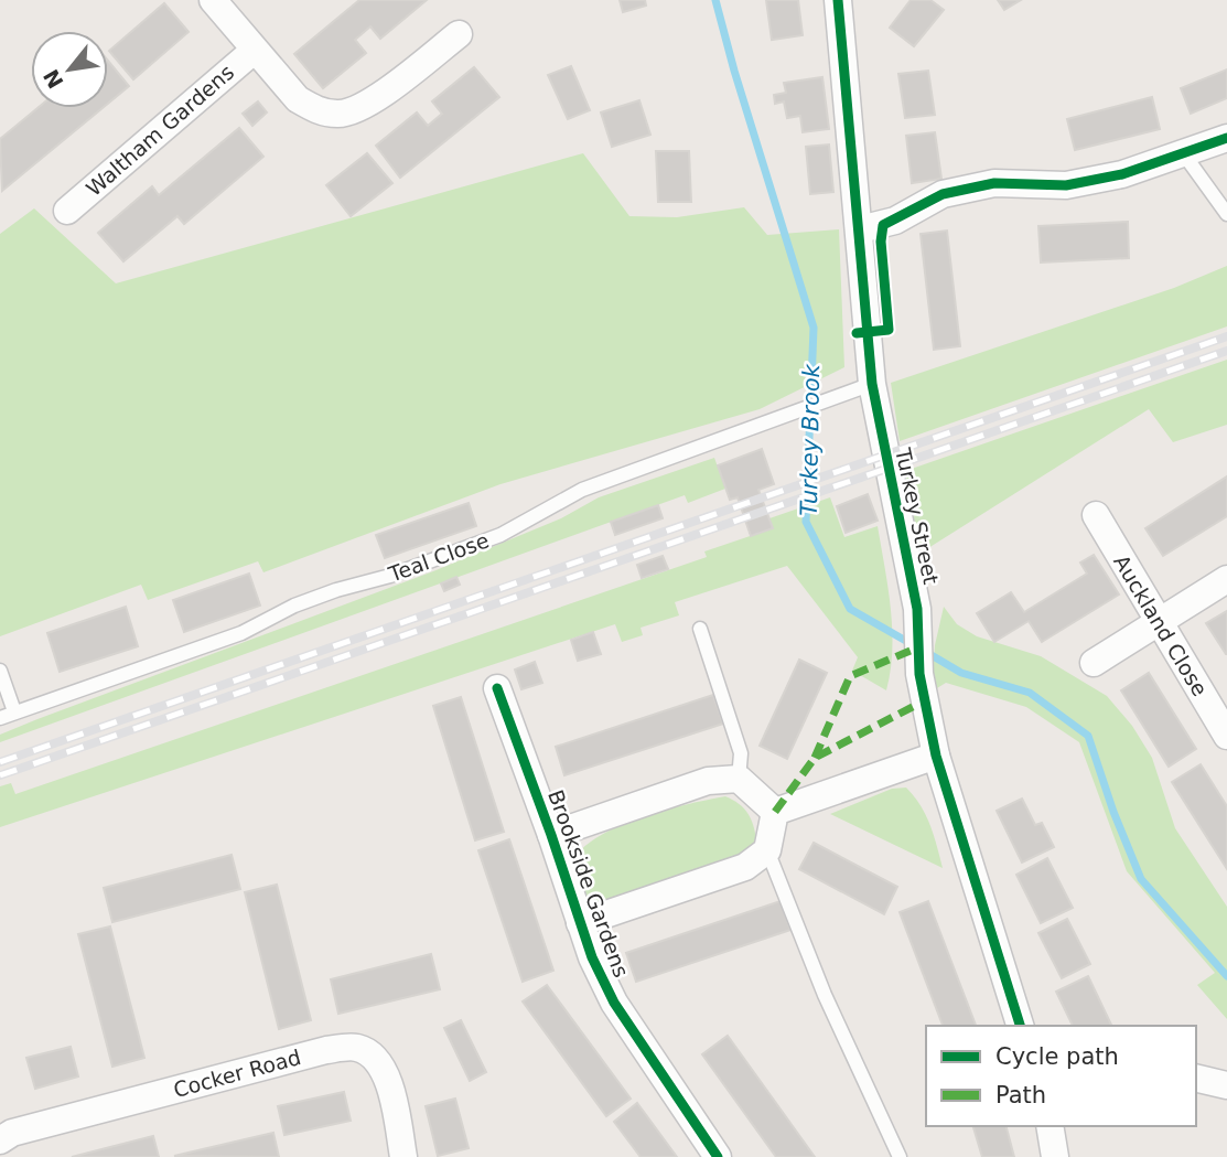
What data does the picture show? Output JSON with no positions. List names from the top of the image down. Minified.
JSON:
{"streets":{"street":["Waltham Gardens","Turkey Street","Auckland Close","Brookside Gardens","Cocker Road"],"lane":["Teal Close"]},"crossings":[["Turkey Street","Teal Close"]],"water":["Turkey Brook"],"legend":["Cycle path","Path"],"north":"bottom left"}
